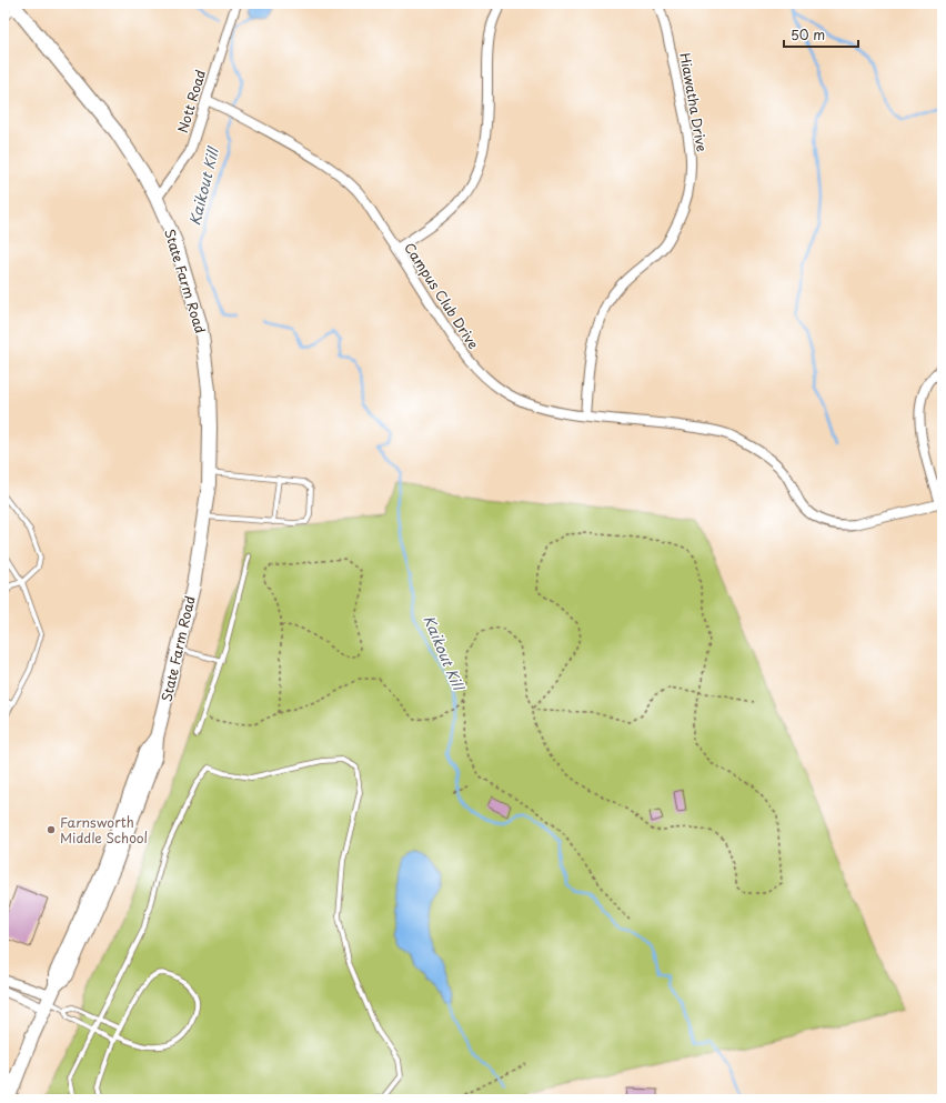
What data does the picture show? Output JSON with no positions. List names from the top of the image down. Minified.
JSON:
{"streets":{"main road":["State Farm Road"],"street":["Nott Road","Hiawatha Drive","Campus Club Drive"]},"crossings":[["Nott Road","State Farm Road"],["Nott Road","Campus Club Drive"],["Hiawatha Drive","Campus Club Drive"]],"water":["Kaikout Kill"],"places":["Farnsworth Middle School"],"scale_bar":"50 m"}
